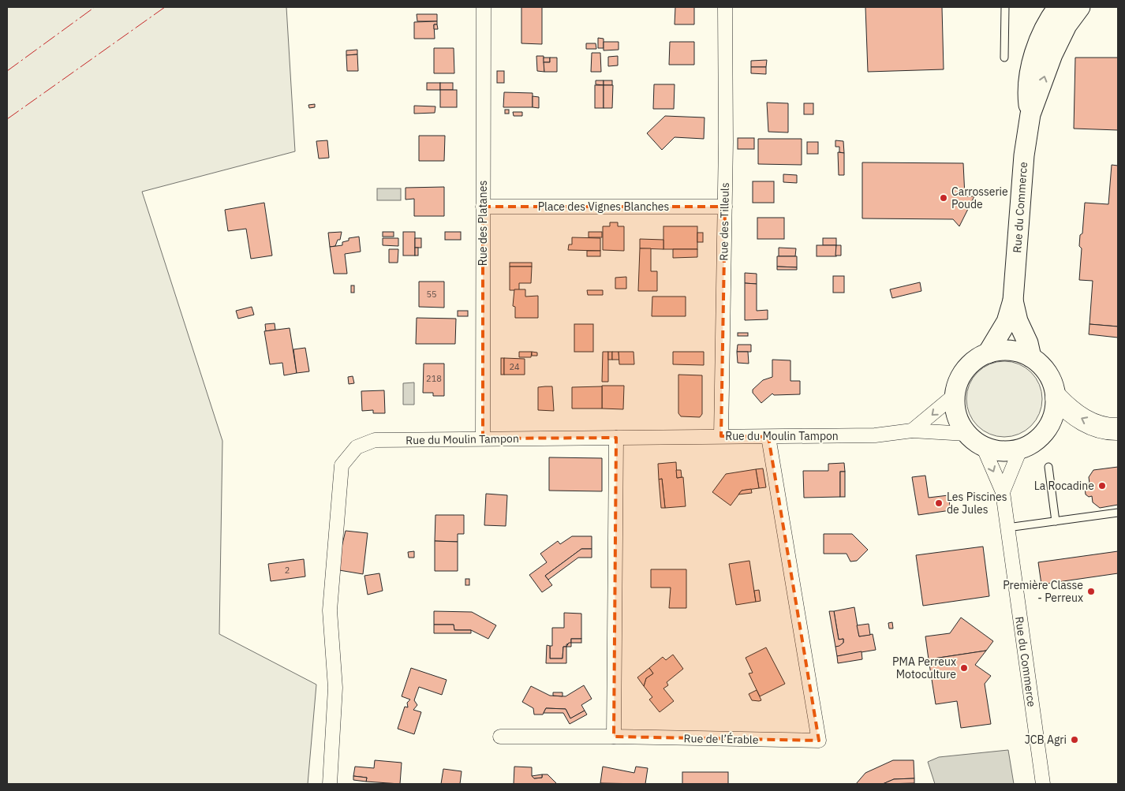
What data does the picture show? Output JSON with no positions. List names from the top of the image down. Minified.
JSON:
{"streets":{"street":["Place des Vignes Blanches","Rue du Commerce","Rue des Tilleuls","Rue des Platanes","Rue du Moulin Tampon","Rue de l’Érable"]},"crossings":[["Place des Vignes Blanches","Rue des Tilleuls"],["Place des Vignes Blanches","Rue des Platanes"],["Rue du Commerce","Rue du Moulin Tampon"],["Rue des Tilleuls","Rue du Moulin Tampon"],["Rue des Platanes","Rue du Moulin Tampon"],["Rue du Moulin Tampon","Rue de l’Érable"]],"places":["Carrosserie Poude","La Rocadine","Les Piscines de Jules","Première Classe - Perreux","PMA Perreux Motoculture","JCB Agri"],"house_numbers":["55","24","218","2"]}
